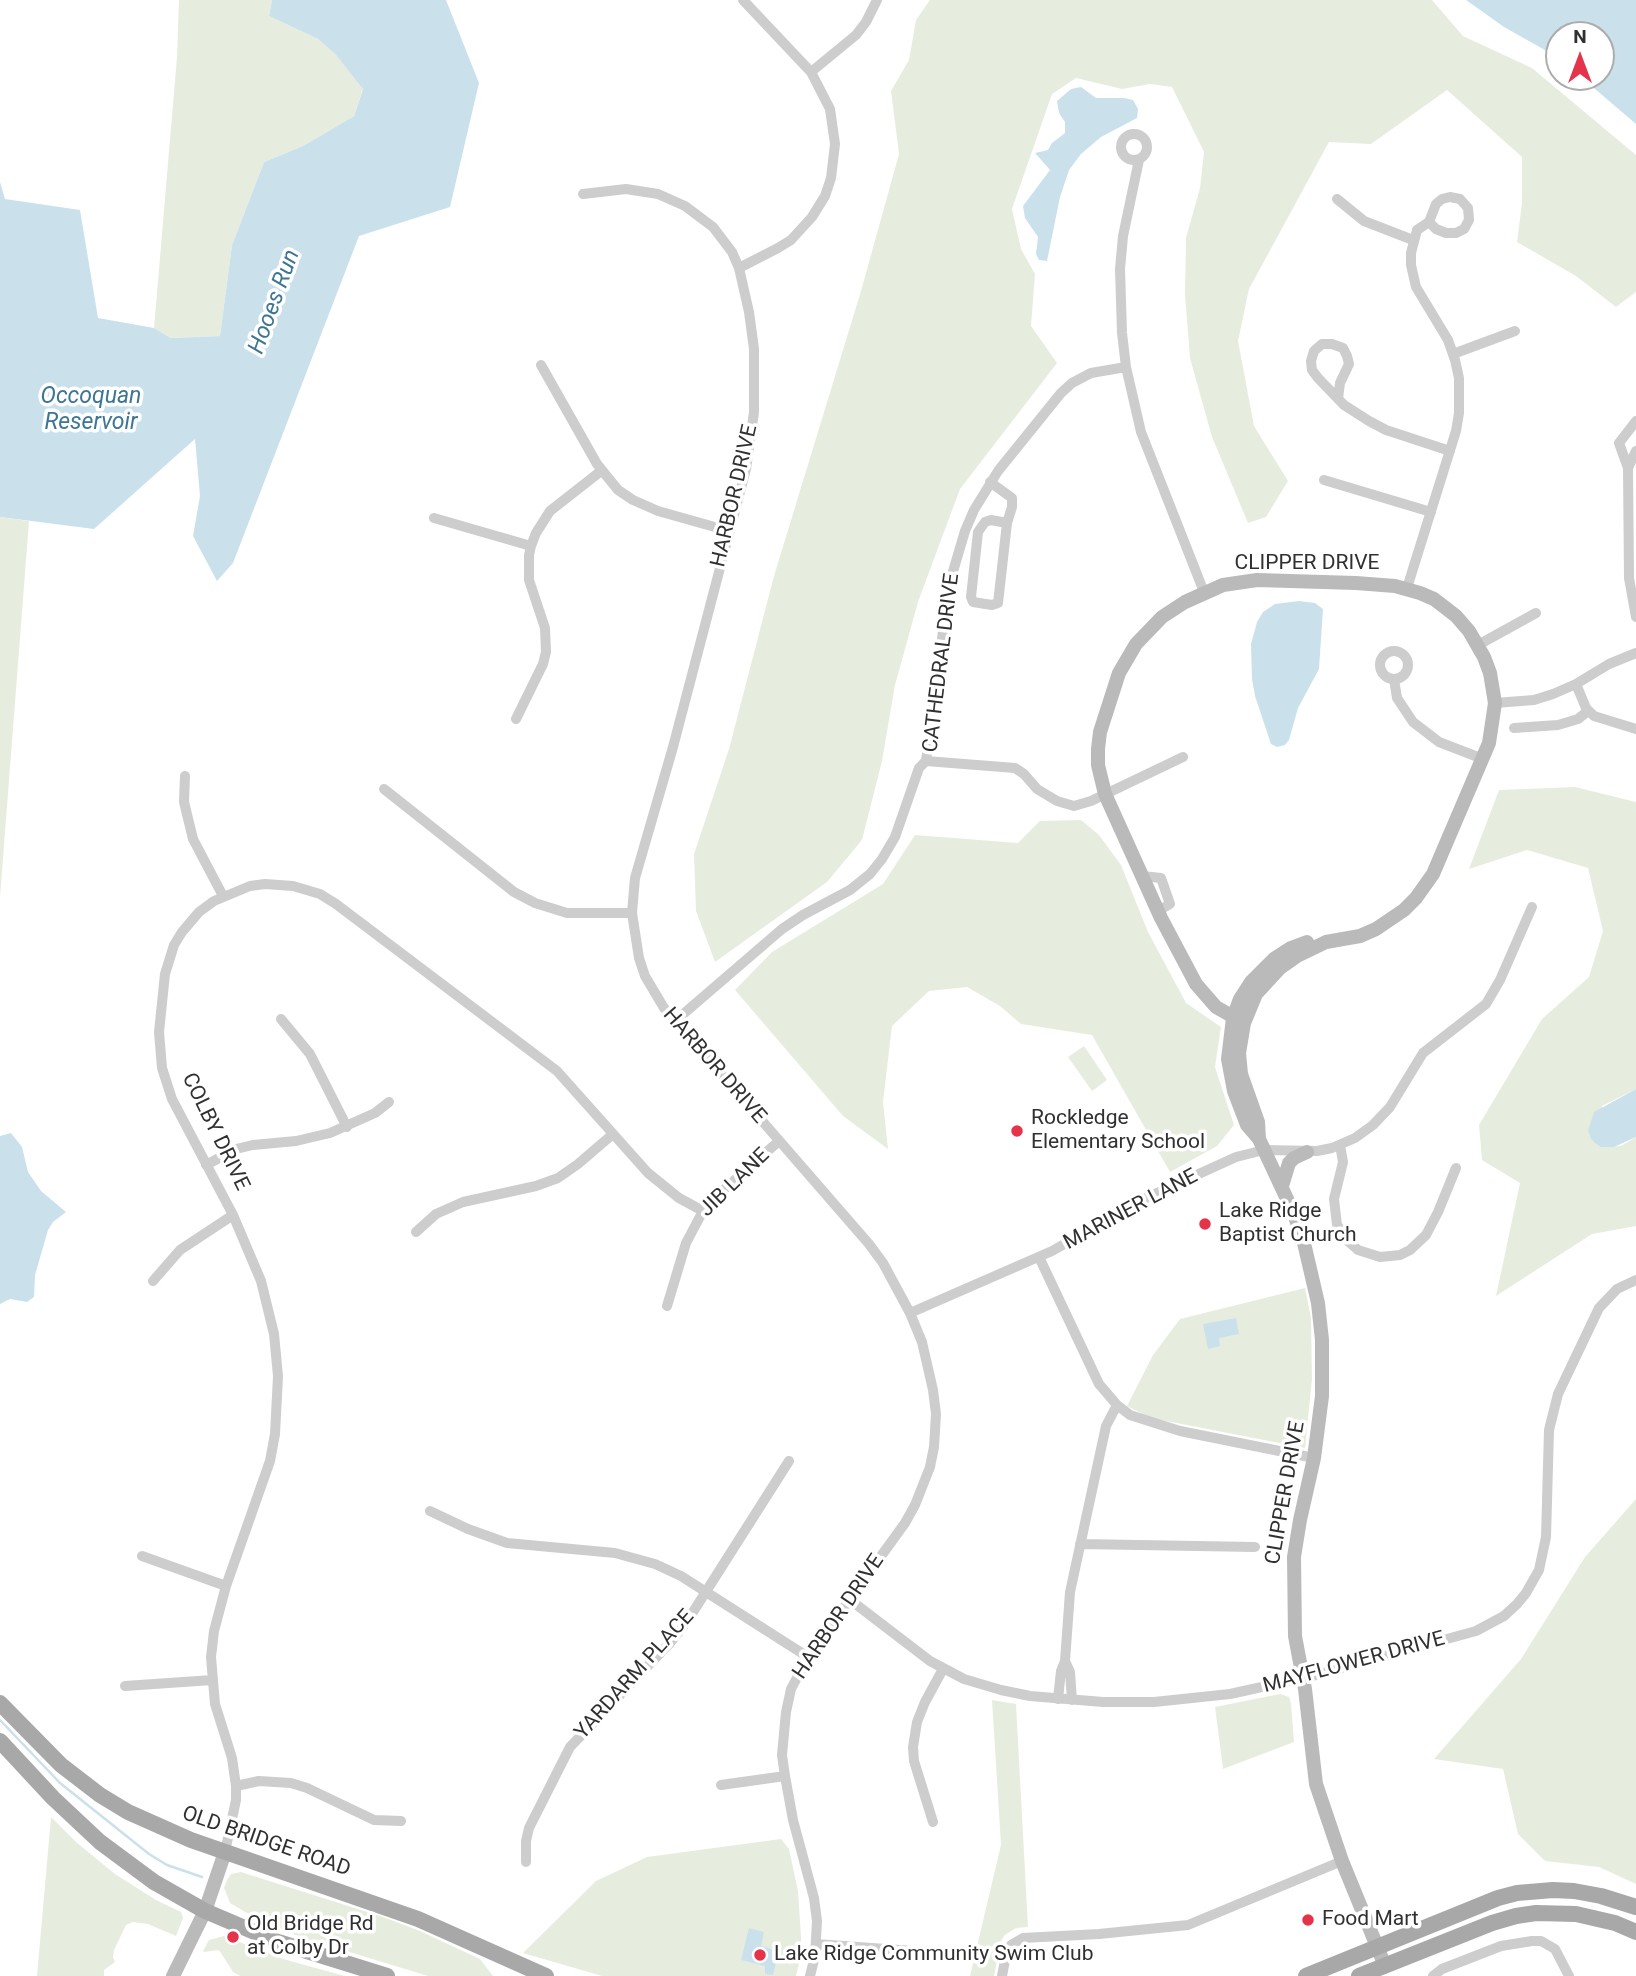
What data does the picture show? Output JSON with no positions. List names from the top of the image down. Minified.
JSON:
{"streets":{"main road":["OLD BRIDGE ROAD"],"street":["HARBOR DRIVE","CLIPPER DRIVE","CATHEDRAL DRIVE","COLBY DRIVE","JIB LANE","MARINER LANE","MAYFLOWER DRIVE","YARDARM PLACE"]},"crossings":[["HARBOR DRIVE","JIB LANE"],["HARBOR DRIVE","MARINER LANE"],["HARBOR DRIVE","MAYFLOWER DRIVE"],["CLIPPER DRIVE","CATHEDRAL DRIVE"],["CLIPPER DRIVE","MARINER LANE"],["CLIPPER DRIVE","MAYFLOWER DRIVE"],["COLBY DRIVE","JIB LANE"],["COLBY DRIVE","OLD BRIDGE ROAD"]],"water":["Hooes Run","Occoquan Reservoir"],"places":["Rockledge Elementary School","Lake Ridge Baptist Church","Food Mart","Old Bridge Rd at Colby Dr","Lake Ridge Community Swim Club"],"north":"top"}
